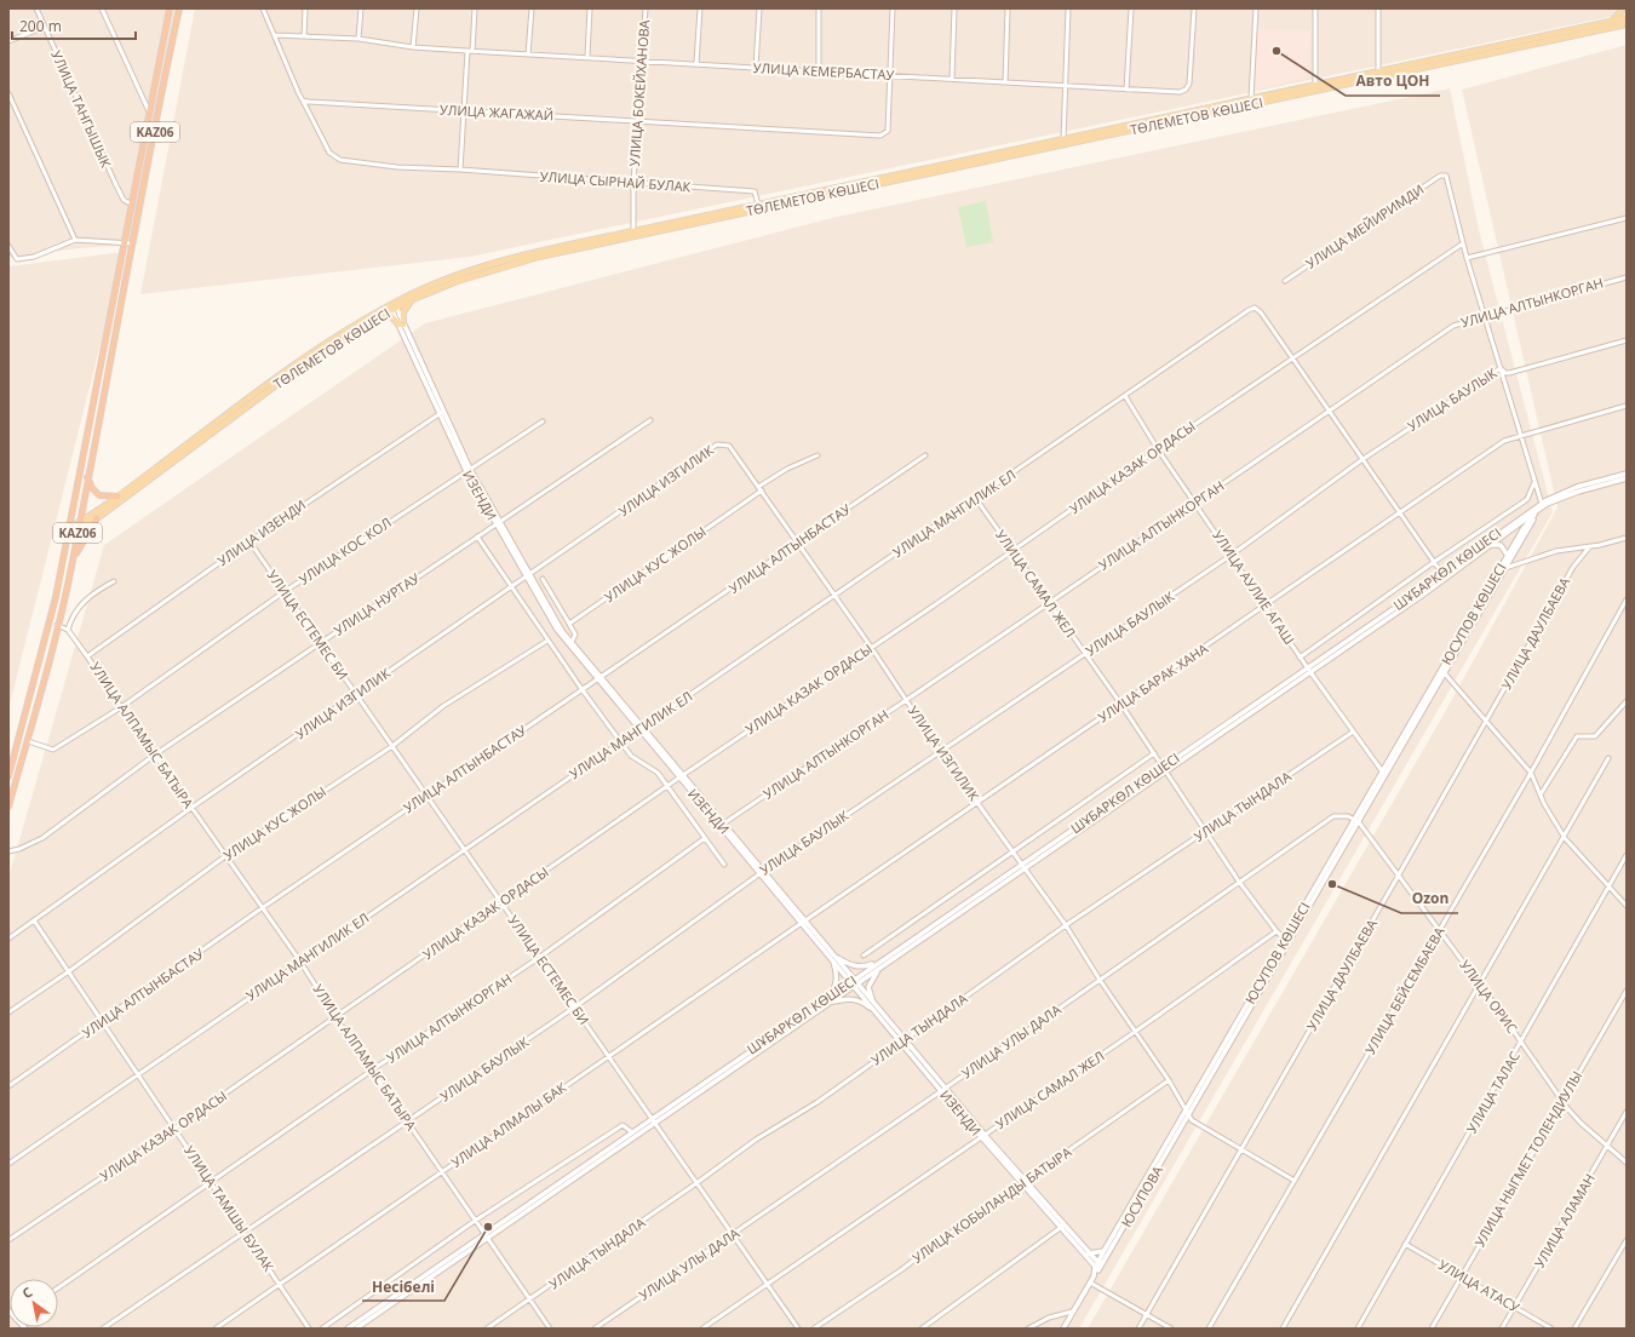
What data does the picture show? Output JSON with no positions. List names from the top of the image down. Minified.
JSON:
{"streets":{"highway":["KАZ06"],"main road":["ТӨЛЕМЕТОВ КӨШЕСІ"],"street":["УЛИЦА КЕМЕРБАСТАУ","УЛИЦА БОКЕЙХАНОВА","УЛИЦА ТАНГЫШЫК","УЛИЦА ЖАГАЖАЙ","УЛИЦА СЫРНАЙ БУЛАК","УЛИЦА МЕЙИРИМДИ","УЛИЦА АЛТЫНКОРГАН","УЛИЦА БАУЛЫК","УЛИЦА КАЗАК ОРДАСЫ","УЛИЦА ИЗГИЛИК","ИЗЕНДИ","УЛИЦА МАНГИЛИК ЕЛ","УЛИЦА ИЗЕНДИ","УЛИЦА АЛТЫНБАСТАУ","УЛИЦА КОС КОЛ","УЛИЦА КУС ЖОЛЫ","ШҰБАРКӨЛ КӨШЕСІ","УЛИЦА САМАЛ ЖЕЛ","УЛИЦА АУЛИЕ АГАШ","УЛИЦА НУРТАУ","ЮСУПОВ КӨШЕСІ","УЛИЦА ЕСТЕМЕС БИ","УЛИЦА ДАУЛБАЕВА","УЛИЦА БАРАК ХАНА","УЛИЦА АЛПАМЫС БАТЫРА","УЛИЦА ТЫНДАЛА","УЛИЦА БЕЙСЕМБАЕВА","УЛИЦА ОРИС","УЛИЦА УЛЫ ДАЛА","УЛИЦА ТАЛАС","УЛИЦА АЛМАЛЫ БАК","УЛИЦА НЫГМЕТ ТОЛЕНДИУЛЫ","ЮСУПОВА","УЛИЦА КОБЫЛАНДЫ БАТЫРА","УЛИЦА ТАМШЫ БУЛАК","УЛИЦА АЛАМАН","УЛИЦА АТАСУ"]},"crossings":[["УЛИЦА КЕМЕРБАСТАУ","УЛИЦА БОКЕЙХАНОВА"],["УЛИЦА КЕМЕРБАСТАУ","УЛИЦА ЖАГАЖАЙ"],["УЛИЦА КЕМЕРБАСТАУ","УЛИЦА СЫРНАЙ БУЛАК"],["УЛИЦА БОКЕЙХАНОВА","УЛИЦА ЖАГАЖАЙ"],["УЛИЦА БОКЕЙХАНОВА","ТӨЛЕМЕТОВ КӨШЕСІ"],["УЛИЦА БОКЕЙХАНОВА","УЛИЦА СЫРНАЙ БУЛАК"],["УЛИЦА ТАНГЫШЫК","KАZ06"],["УЛИЦА ЖАГАЖАЙ","УЛИЦА СЫРНАЙ БУЛАК"],["ТӨЛЕМЕТОВ КӨШЕСІ","KАZ06"],["ТӨЛЕМЕТОВ КӨШЕСІ","УЛИЦА СЫРНАЙ БУЛАК"],["ТӨЛЕМЕТОВ КӨШЕСІ","ИЗЕНДИ"],["KАZ06","УЛИЦА КОС КОЛ"],["УЛИЦА МЕЙИРИМДИ","УЛИЦА КАЗАК ОРДАСЫ"],["УЛИЦА АЛТЫНКОРГАН","УЛИЦА ИЗГИЛИК"],["УЛИЦА АЛТЫНКОРГАН","ИЗЕНДИ"],["УЛИЦА АЛТЫНКОРГАН","УЛИЦА САМАЛ ЖЕЛ"],["УЛИЦА АЛТЫНКОРГАН","УЛИЦА АУЛИЕ АГАШ"],["УЛИЦА АЛТЫНКОРГАН","УЛИЦА ЕСТЕМЕС БИ"],["УЛИЦА АЛТЫНКОРГАН","УЛИЦА АЛПАМЫС БАТЫРА"],["УЛИЦА АЛТЫНКОРГАН","УЛИЦА ТАМШЫ БУЛАК"],["УЛИЦА БАУЛЫК","УЛИЦА ИЗГИЛИК"],["УЛИЦА БАУЛЫК","ИЗЕНДИ"],["УЛИЦА БАУЛЫК","УЛИЦА САМАЛ ЖЕЛ"],["УЛИЦА БАУЛЫК","УЛИЦА АУЛИЕ АГАШ"],["УЛИЦА БАУЛЫК","УЛИЦА ЕСТЕМЕС БИ"],["УЛИЦА БАУЛЫК","УЛИЦА АЛПАМЫС БАТЫРА"],["УЛИЦА БАУЛЫК","УЛИЦА ТАМШЫ БУЛАК"],["УЛИЦА КАЗАК ОРДАСЫ","УЛИЦА ИЗГИЛИК"],["УЛИЦА КАЗАК ОРДАСЫ","ИЗЕНДИ"],["УЛИЦА КАЗАК ОРДАСЫ","УЛИЦА МАНГИЛИК ЕЛ"],["УЛИЦА КАЗАК ОРДАСЫ","УЛИЦА САМАЛ ЖЕЛ"],["УЛИЦА КАЗАК ОРДАСЫ","УЛИЦА АУЛИЕ АГАШ"],["УЛИЦА КАЗАК ОРДАСЫ","УЛИЦА ЕСТЕМЕС БИ"],["УЛИЦА КАЗАК ОРДАСЫ","УЛИЦА АЛПАМЫС БАТЫРА"],["УЛИЦА КАЗАК ОРДАСЫ","УЛИЦА ТАМШЫ БУЛАК"],["УЛИЦА ИЗГИЛИК","ИЗЕНДИ"],["УЛИЦА ИЗГИЛИК","УЛИЦА МАНГИЛИК ЕЛ"],["УЛИЦА ИЗГИЛИК","УЛИЦА АЛТЫНБАСТАУ"],["УЛИЦА ИЗГИЛИК","УЛИЦА КУС ЖОЛЫ"],["УЛИЦА ИЗГИЛИК","ШҰБАРКӨЛ КӨШЕСІ"],["УЛИЦА ИЗГИЛИК","УЛИЦА САМАЛ ЖЕЛ"],["УЛИЦА ИЗГИЛИК","ЮСУПОВ КӨШЕСІ"],["УЛИЦА ИЗГИЛИК","УЛИЦА ЕСТЕМЕС БИ"],["УЛИЦА ИЗГИЛИК","УЛИЦА БАРАК ХАНА"],["УЛИЦА ИЗГИЛИК","УЛИЦА АЛПАМЫС БАТЫРА"],["УЛИЦА ИЗГИЛИК","УЛИЦА ТЫНДАЛА"],["УЛИЦА ИЗГИЛИК","УЛИЦА УЛЫ ДАЛА"],["УЛИЦА ИЗГИЛИК","ЮСУПОВА"],["УЛИЦА ИЗГИЛИК","УЛИЦА КОБЫЛАНДЫ БАТЫРА"],["УЛИЦА ИЗГИЛИК","УЛИЦА ТАМШЫ БУЛАК"],["ИЗЕНДИ","УЛИЦА МАНГИЛИК ЕЛ"],["ИЗЕНДИ","УЛИЦА ИЗЕНДИ"],["ИЗЕНДИ","УЛИЦА АЛТЫНБАСТАУ"],["ИЗЕНДИ","УЛИЦА КОС КОЛ"],["ИЗЕНДИ","ШҰБАРКӨЛ КӨШЕСІ"],["ИЗЕНДИ","УЛИЦА САМАЛ ЖЕЛ"],["ИЗЕНДИ","УЛИЦА НУРТАУ"],["ИЗЕНДИ","ЮСУПОВ КӨШЕСІ"],["ИЗЕНДИ","УЛИЦА БАРАК ХАНА"],["ИЗЕНДИ","УЛИЦА ТЫНДАЛА"],["ИЗЕНДИ","УЛИЦА УЛЫ ДАЛА"],["ИЗЕНДИ","УЛИЦА АЛМАЛЫ БАК"],["ИЗЕНДИ","ЮСУПОВА"],["ИЗЕНДИ","УЛИЦА КОБЫЛАНДЫ БАТЫРА"],["УЛИЦА МАНГИЛИК ЕЛ","УЛИЦА САМАЛ ЖЕЛ"],["УЛИЦА МАНГИЛИК ЕЛ","УЛИЦА АУЛИЕ АГАШ"],["УЛИЦА МАНГИЛИК ЕЛ","УЛИЦА ЕСТЕМЕС БИ"],["УЛИЦА МАНГИЛИК ЕЛ","УЛИЦА АЛПАМЫС БАТЫРА"],["УЛИЦА МАНГИЛИК ЕЛ","УЛИЦА ТАМШЫ БУЛАК"],["УЛИЦА ИЗЕНДИ","УЛИЦА ЕСТЕМЕС БИ"],["УЛИЦА ИЗЕНДИ","УЛИЦА АЛПАМЫС БАТЫРА"],["УЛИЦА АЛТЫНБАСТАУ","УЛИЦА ЕСТЕМЕС БИ"],["УЛИЦА АЛТЫНБАСТАУ","УЛИЦА АЛПАМЫС БАТЫРА"],["УЛИЦА АЛТЫНБАСТАУ","УЛИЦА ТАМШЫ БУЛАК"],["УЛИЦА КОС КОЛ","УЛИЦА ЕСТЕМЕС БИ"],["УЛИЦА КОС КОЛ","УЛИЦА АЛПАМЫС БАТЫРА"],["УЛИЦА КУС ЖОЛЫ","УЛИЦА ЕСТЕМЕС БИ"],["УЛИЦА КУС ЖОЛЫ","УЛИЦА АЛПАМЫС БАТЫРА"],["УЛИЦА КУС ЖОЛЫ","УЛИЦА ТАМШЫ БУЛАК"],["ШҰБАРКӨЛ КӨШЕСІ","УЛИЦА САМАЛ ЖЕЛ"],["ШҰБАРКӨЛ КӨШЕСІ","УЛИЦА АУЛИЕ АГАШ"],["ШҰБАРКӨЛ КӨШЕСІ","ЮСУПОВ КӨШЕСІ"],["ШҰБАРКӨЛ КӨШЕСІ","УЛИЦА ЕСТЕМЕС БИ"],["ШҰБАРКӨЛ КӨШЕСІ","УЛИЦА АЛПАМЫС БАТЫРА"],["УЛИЦА САМАЛ ЖЕЛ","ЮСУПОВ КӨШЕСІ"],["УЛИЦА САМАЛ ЖЕЛ","УЛИЦА ЕСТЕМЕС БИ"],["УЛИЦА САМАЛ ЖЕЛ","УЛИЦА БАРАК ХАНА"],["УЛИЦА САМАЛ ЖЕЛ","УЛИЦА ТЫНДАЛА"],["УЛИЦА САМАЛ ЖЕЛ","УЛИЦА УЛЫ ДАЛА"],["УЛИЦА АУЛИЕ АГАШ","ЮСУПОВ КӨШЕСІ"],["УЛИЦА АУЛИЕ АГАШ","УЛИЦА БАРАК ХАНА"],["УЛИЦА АУЛИЕ АГАШ","УЛИЦА ТЫНДАЛА"],["УЛИЦА НУРТАУ","УЛИЦА ЕСТЕМЕС БИ"],["УЛИЦА НУРТАУ","УЛИЦА АЛПАМЫС БАТЫРА"],["ЮСУПОВ КӨШЕСІ","УЛИЦА ОРИС"],["ЮСУПОВ КӨШЕСІ","УЛИЦА УЛЫ ДАЛА"],["ЮСУПОВ КӨШЕСІ","ЮСУПОВА"],["УЛИЦА ЕСТЕМЕС БИ","УЛИЦА ТЫНДАЛА"],["УЛИЦА ЕСТЕМЕС БИ","УЛИЦА УЛЫ ДАЛА"],["УЛИЦА ЕСТЕМЕС БИ","УЛИЦА АЛМАЛЫ БАК"],["УЛИЦА ДАУЛБАЕВА","УЛИЦА ОРИС"],["УЛИЦА БАРАК ХАНА","УЛИЦА АЛМАЛЫ БАК"],["УЛИЦА АЛПАМЫС БАТЫРА","УЛИЦА ТЫНДАЛА"],["УЛИЦА АЛПАМЫС БАТЫРА","УЛИЦА АЛМАЛЫ БАК"],["УЛИЦА БЕЙСЕМБАЕВА","УЛИЦА ОРИС"],["УЛИЦА ОРИС","УЛИЦА УЛЫ ДАЛА"],["УЛИЦА ОРИС","УЛИЦА ТАЛАС"],["УЛИЦА ОРИС","УЛИЦА НЫГМЕТ ТОЛЕНДИУЛЫ"],["УЛИЦА ОРИС","УЛИЦА АЛАМАН"],["УЛИЦА ТАЛАС","УЛИЦА АТАСУ"],["УЛИЦА АЛМАЛЫ БАК","УЛИЦА ТАМШЫ БУЛАК"],["УЛИЦА НЫГМЕТ ТОЛЕНДИУЛЫ","УЛИЦА АТАСУ"],["УЛИЦА АЛАМАН","УЛИЦА АТАСУ"]],"places":["Авто ЦОН","Ozon","Несібелі"],"scale_bar":"200 m","north":"top left"}
